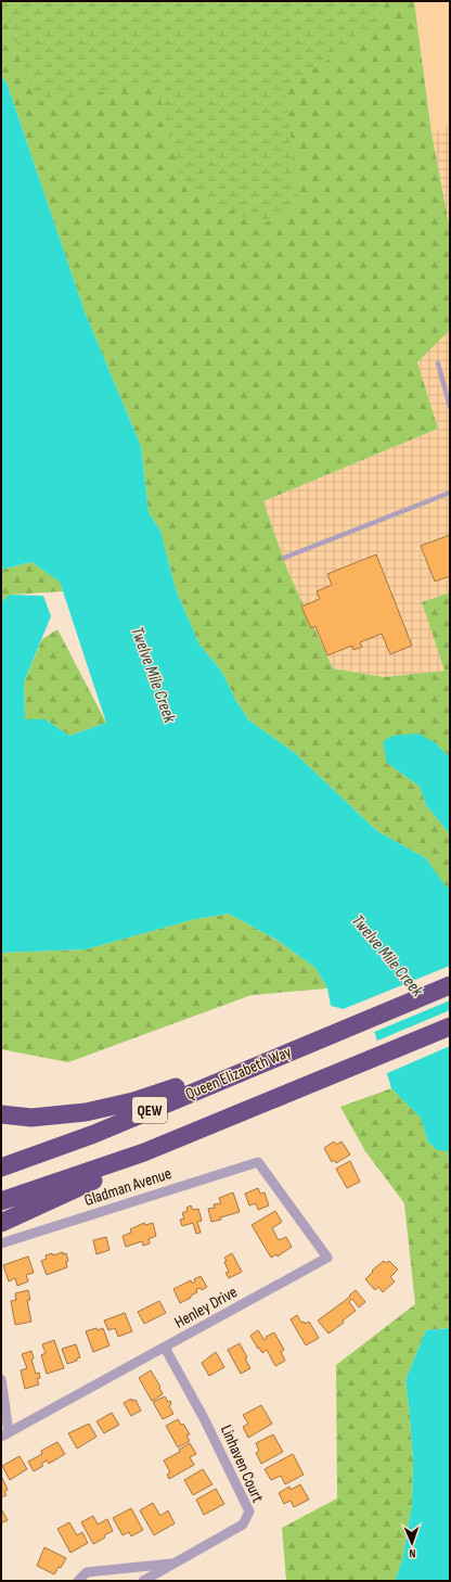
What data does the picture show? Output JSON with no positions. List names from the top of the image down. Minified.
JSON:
{"streets":{"highway":["Queen Elizabeth Way","QEW"],"street":["Gladman Avenue","Henley Drive","Linhaven Court"]},"crossings":[["Gladman Avenue","Henley Drive"],["Henley Drive","Linhaven Court"]],"water":["Twelve Mile Creek"],"north":"bottom"}
